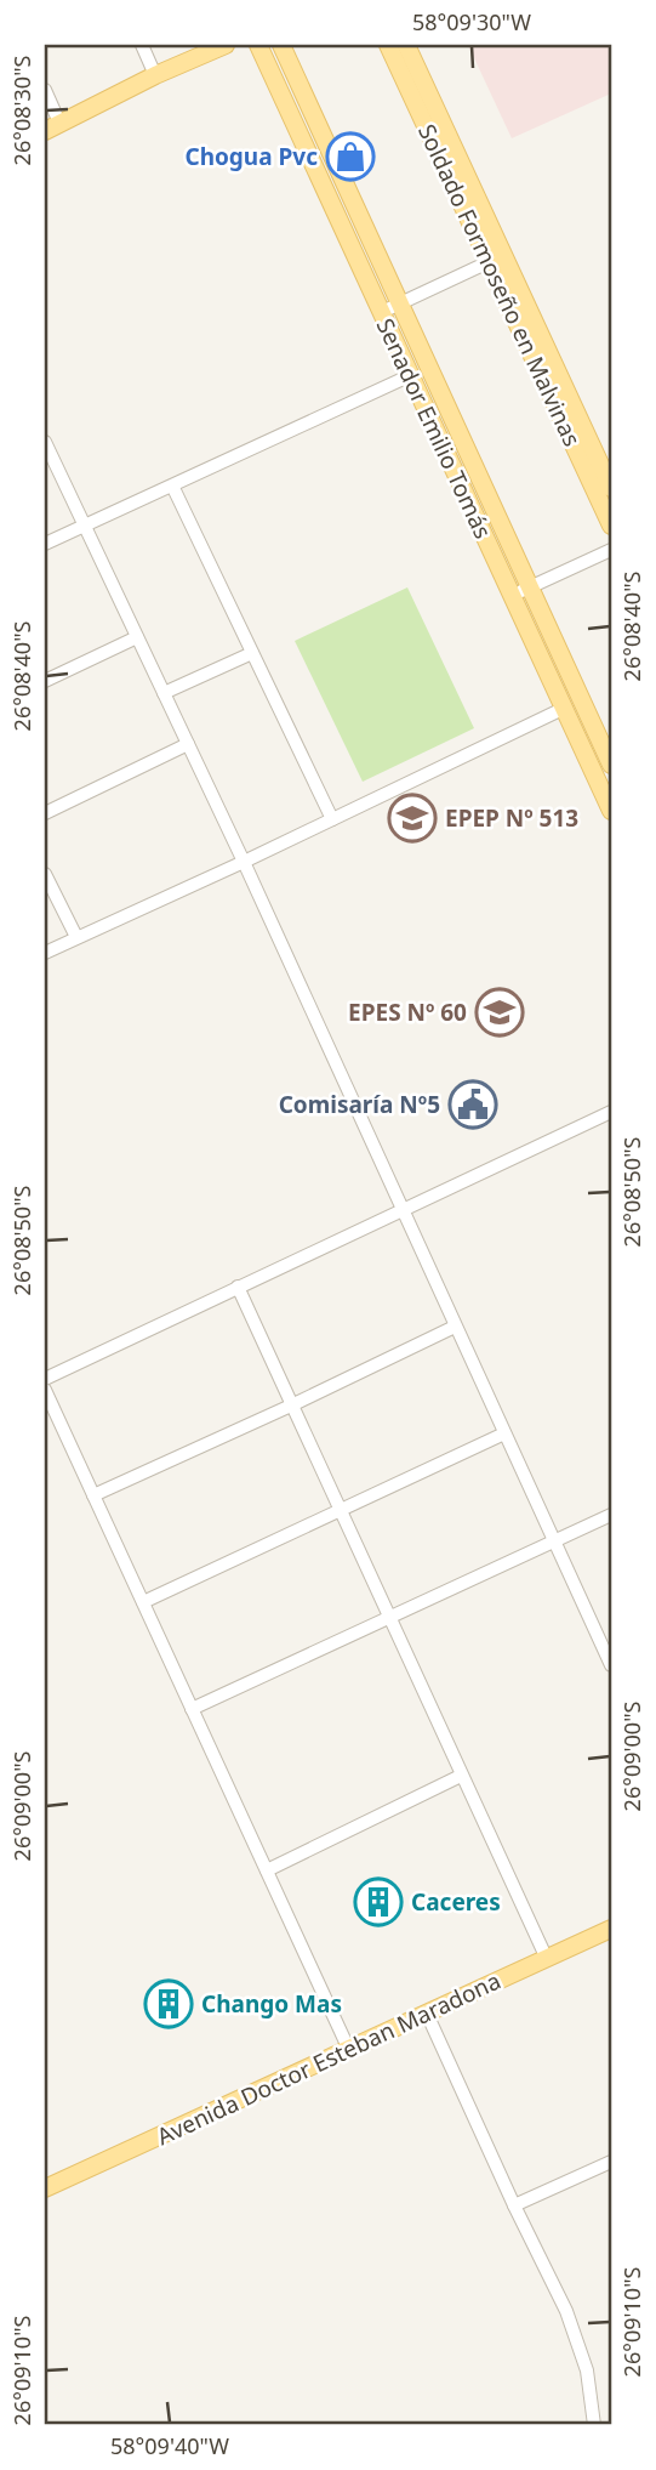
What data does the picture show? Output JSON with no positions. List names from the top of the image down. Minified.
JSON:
{"streets":{"main road":["Soldado Formoseño en Malvinas","Senador Emilio Tomás","Avenida Doctor Esteban Maradona"]},"places":{"shop":["Chogua Pvc"],"school or university":["EPEP Nº 513","EPES Nº 60"],"public building":["Comisaría Nº5"],"building":["Caceres","Chango Mas"]},"coordinates":["58°09'30\"W","26°08'30\"S","26°08'40\"S","26°08'50\"S","26°09'00\"S","26°09'10\"S","58°09'40\"W"]}
